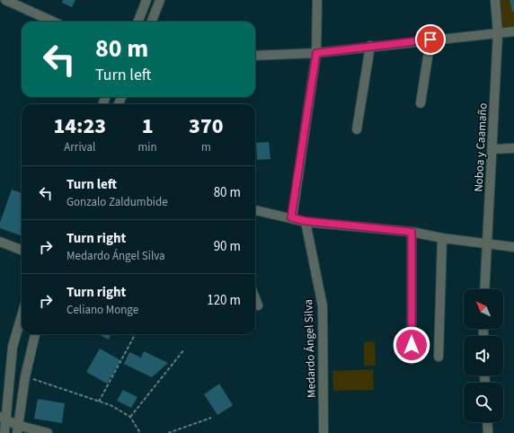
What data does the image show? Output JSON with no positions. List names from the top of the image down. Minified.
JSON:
{"streets":{"street":["Noboa y Caamaño","Medardo Ángel Silva"]},"north":"top left","page":{"turn":["80 m","Turn left"],"eta":["14:23","Arrival","1","min","370","m"],"list":[{"name":"Turn left","note":"Gonzalo Zaldumbide","value":"80 m"},{"name":"Turn right","note":"Medardo Ángel Silva","value":"90 m"},{"name":"Turn right","note":"Celiano Monge","value":"120 m"}]}}
